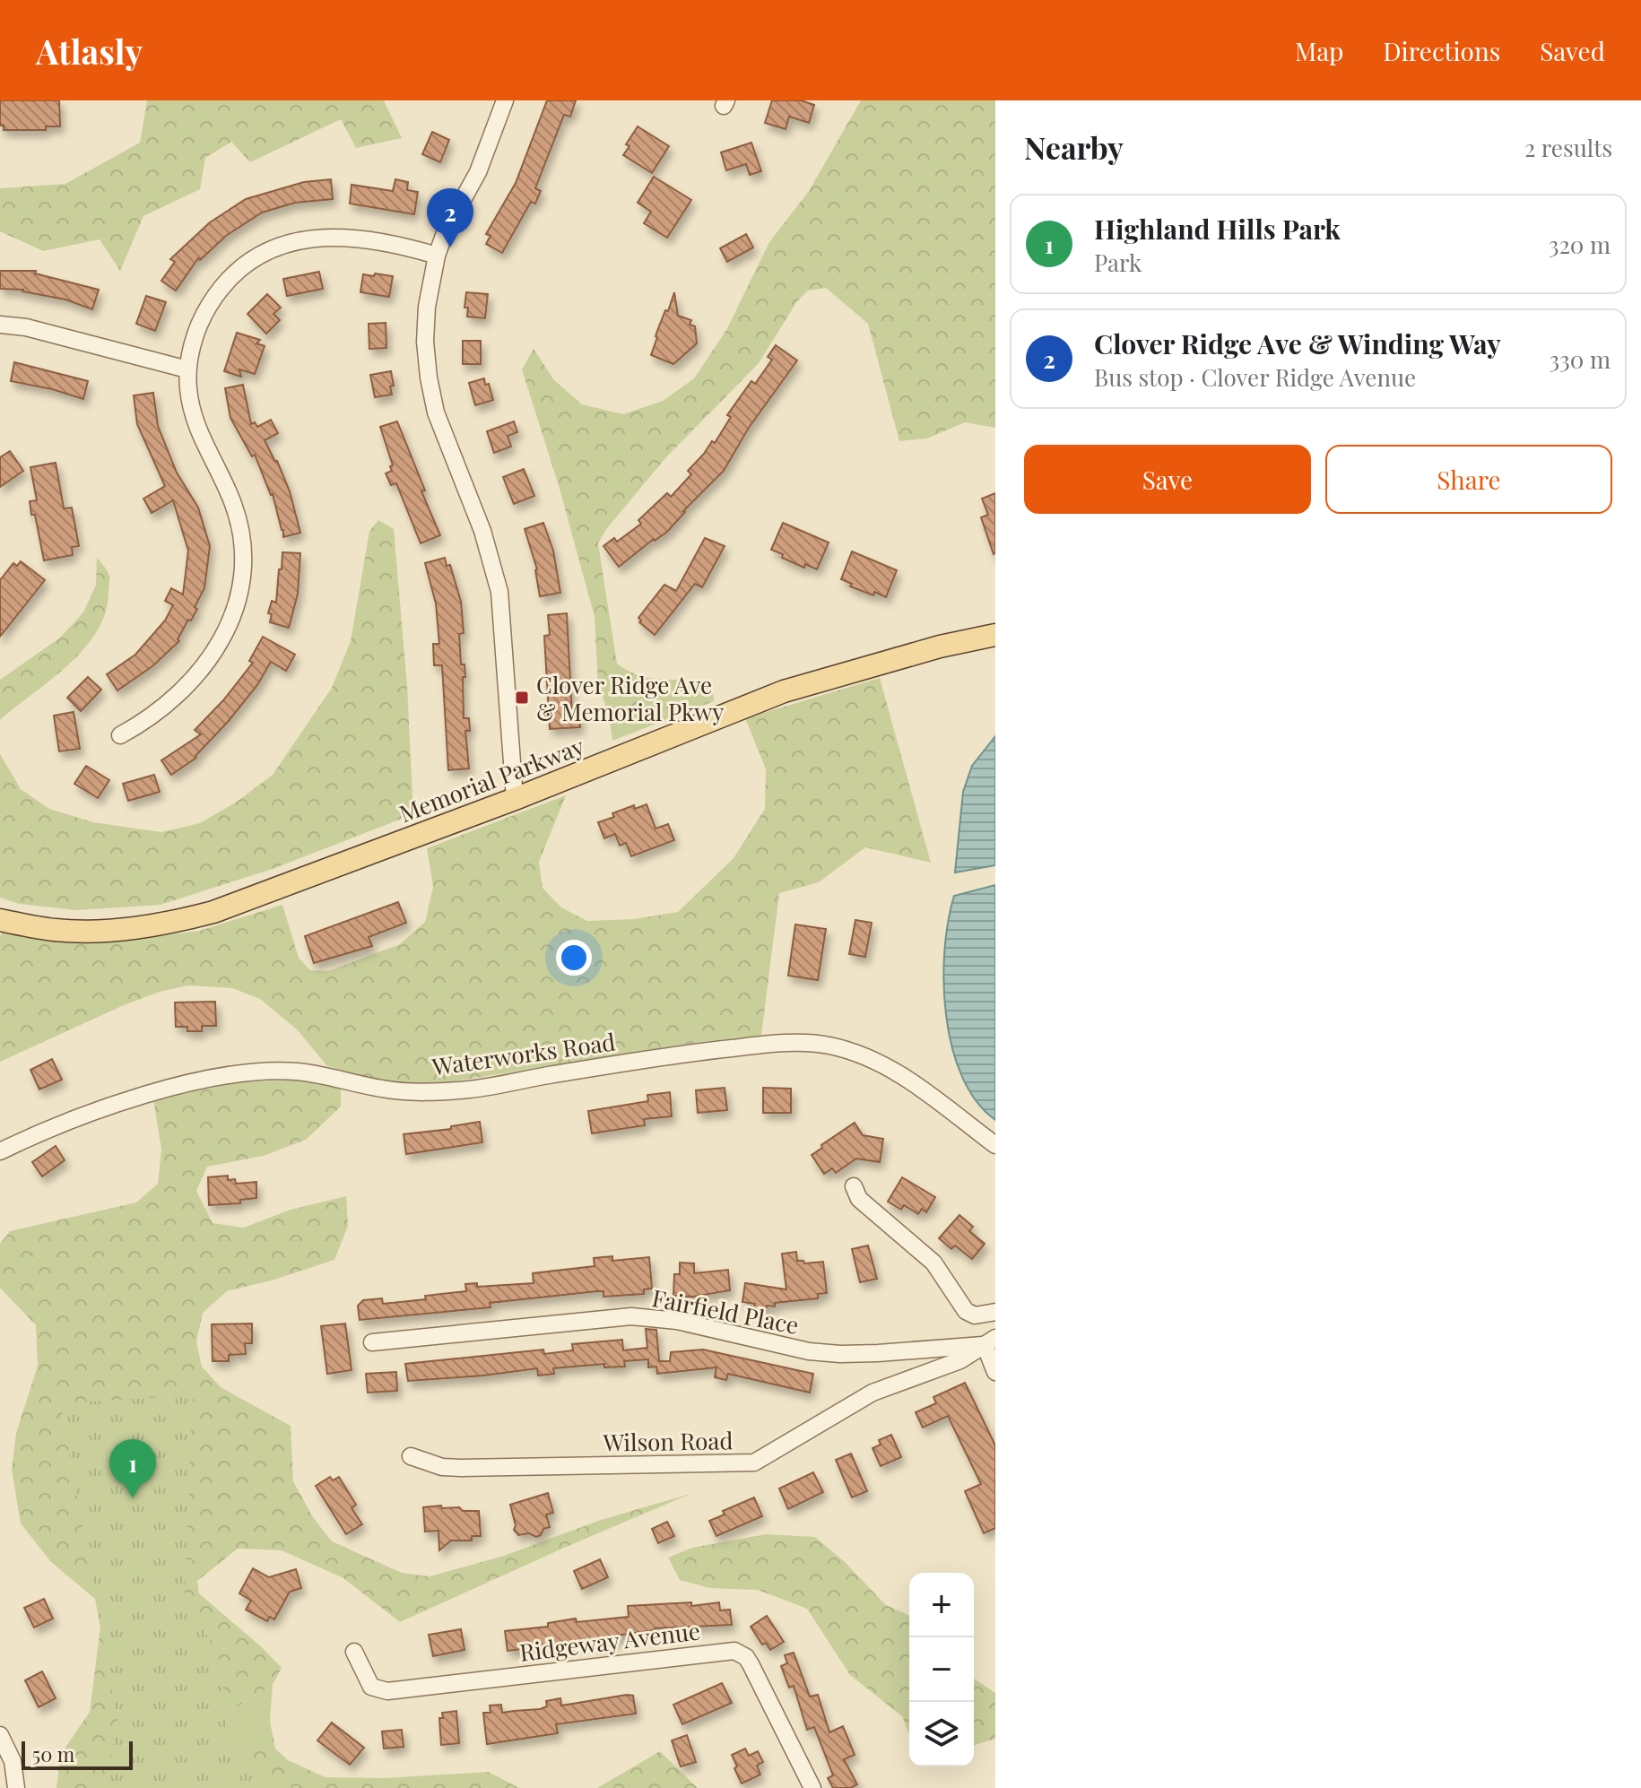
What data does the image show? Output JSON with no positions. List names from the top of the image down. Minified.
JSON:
{"streets":{"main road":["Memorial Parkway"],"street":["Waterworks Road","Fairfield Place","Wilson Road","Ridgeway Avenue"]},"crossings":[["Fairfield Place","Wilson Road"]],"places":{"transit":["Clover Ridge Ave & Memorial Pkwy"]},"scale_bar":"50 m","page":{"header":"Atlasly","nav":["Map","Directions","Saved"],"heading":["Nearby","2 results"],"pins":["2","1"],"list":[{"mark":"1","name":"Highland Hills Park","note":"Park","value":"320 m"},{"mark":"2","name":"Clover Ridge Ave & Winding Way","note":"Bus stop · Clover Ridge Avenue","value":"330 m"}],"buttons":["Save","Share"],"map_buttons":["+","−"],"scale":"50 m"}}
